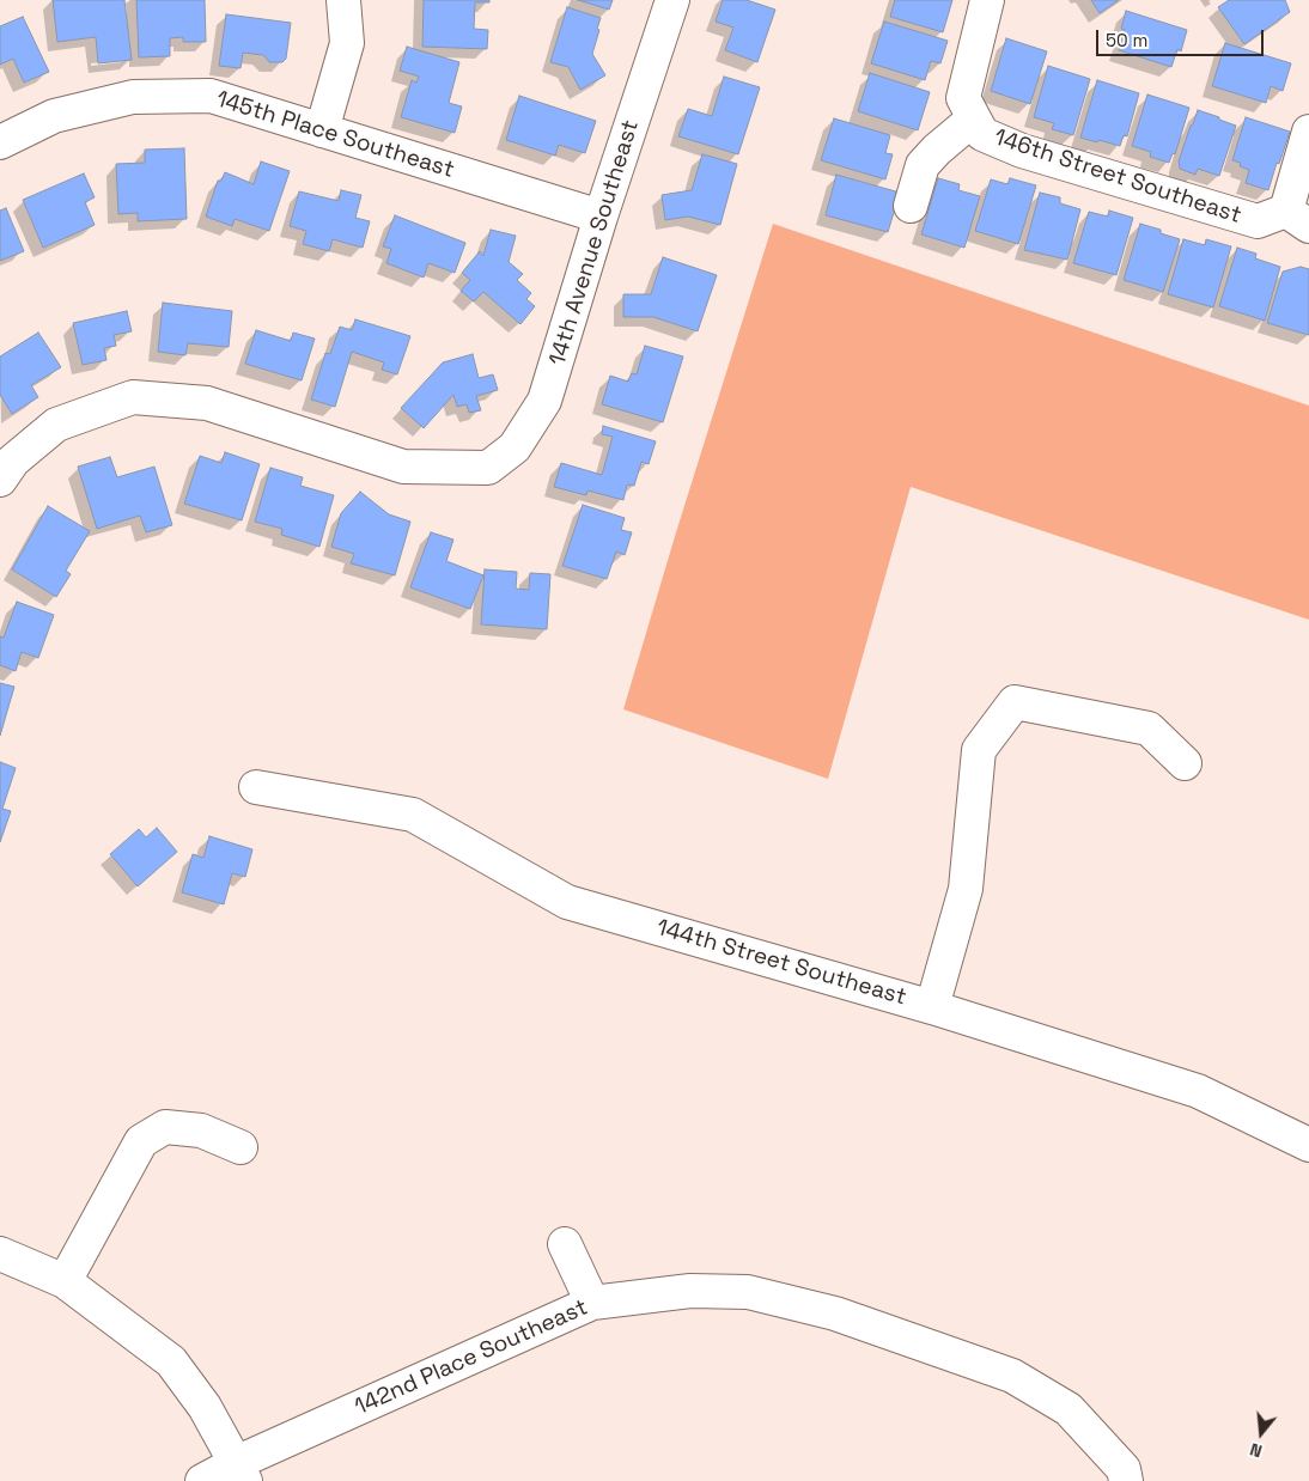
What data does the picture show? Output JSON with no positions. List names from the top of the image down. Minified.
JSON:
{"streets":{"street":["145th Place Southeast","146th Street Southeast","14th Avenue Southeast","144th Street Southeast","142nd Place Southeast"]},"crossings":[["145th Place Southeast","14th Avenue Southeast"]],"scale_bar":"50 m","north":"bottom"}
